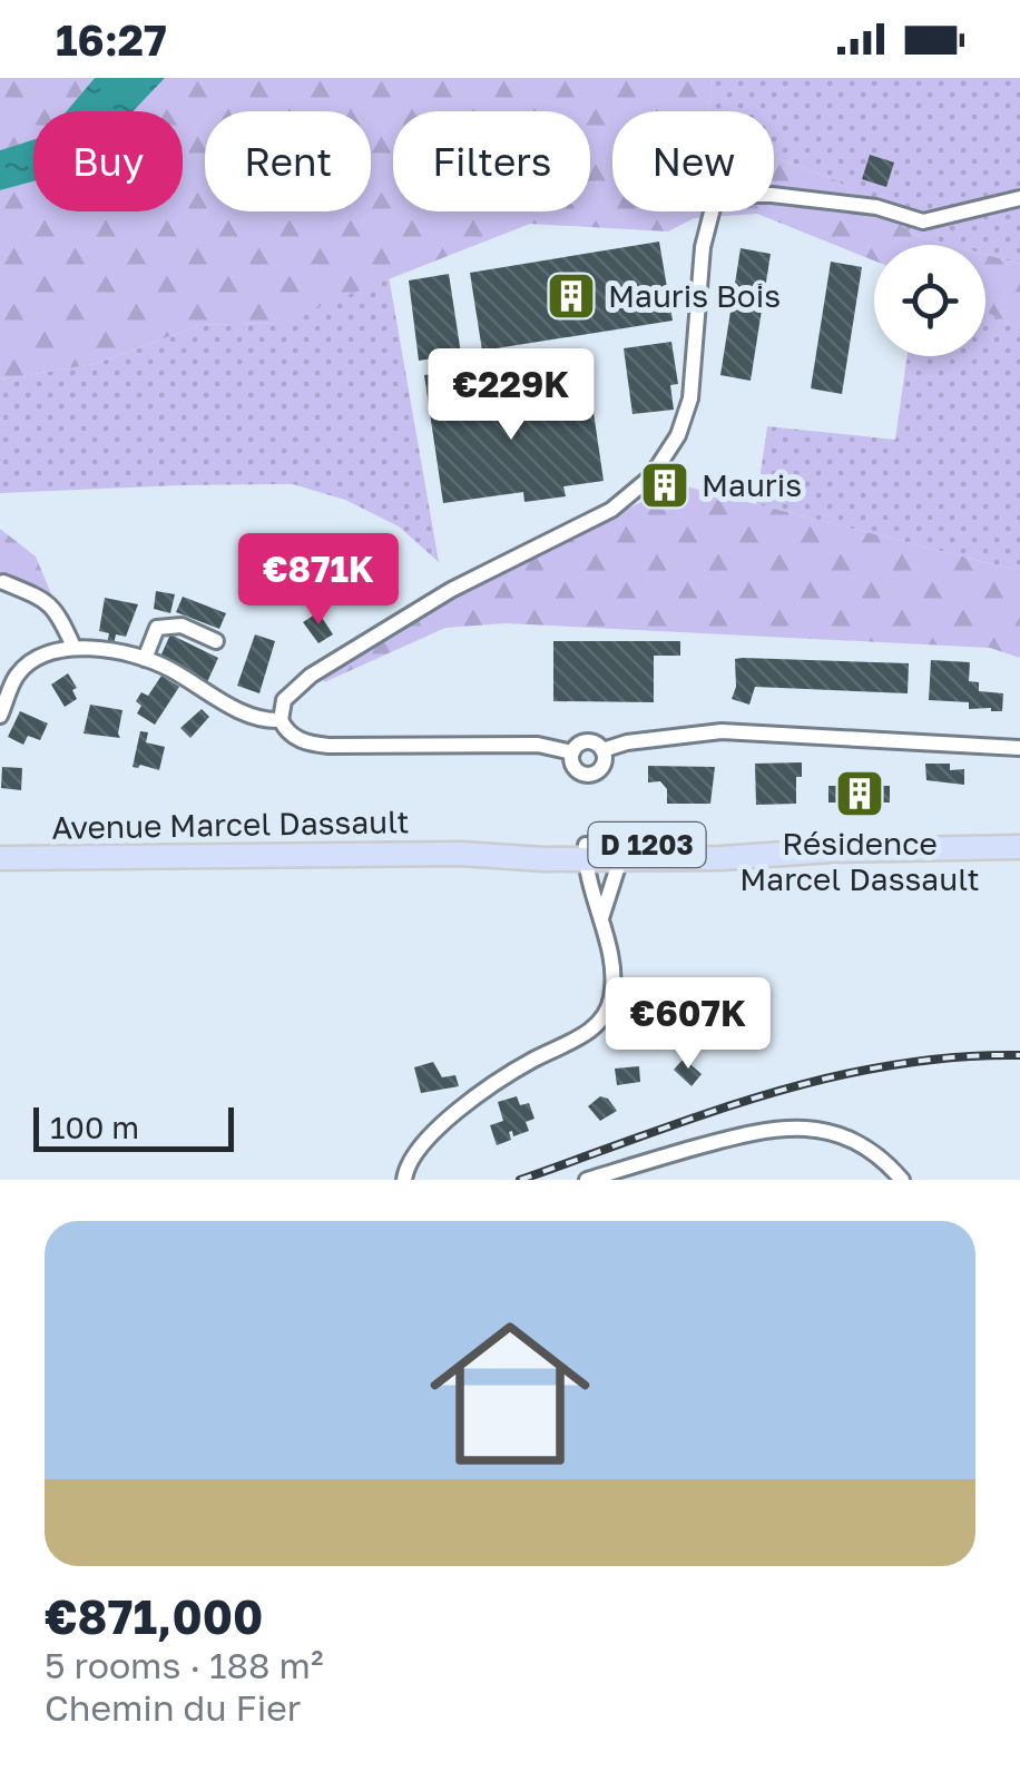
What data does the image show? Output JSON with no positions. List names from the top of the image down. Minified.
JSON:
{"streets":{"main road":["Avenue Marcel Dassault","D 1203"]},"places":{"building":["Mauris Bois","Mauris","Résidence Marcel Dassault"]},"scale_bar":"100 m","page":{"status":"16:27","chip":["Buy","Rent","Filters","New"],"price":["€229K","€871K","€607K"],"scale":"100 m","list":[{"name":"€871,000","note":"5 rooms · 188 m² · Chemin du Fier"}]}}
